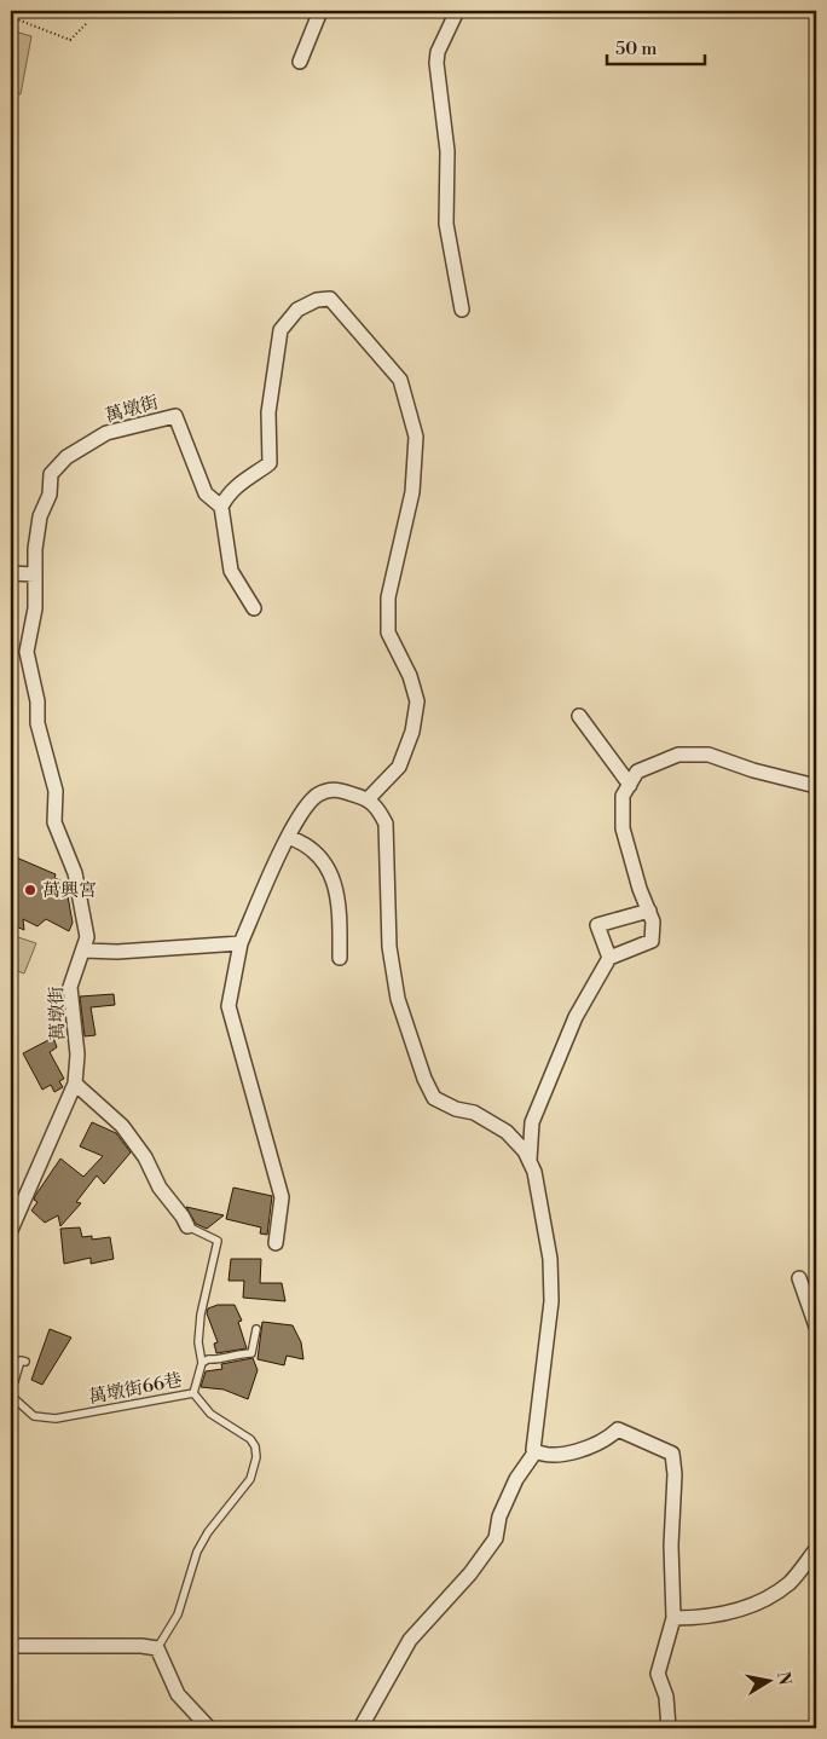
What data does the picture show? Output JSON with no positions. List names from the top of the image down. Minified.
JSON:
{"streets":{"street":["萬墩街"],"lane":["萬墩街66巷"]},"places":["萬興宮"],"scale_bar":"50 m","north":"right"}
